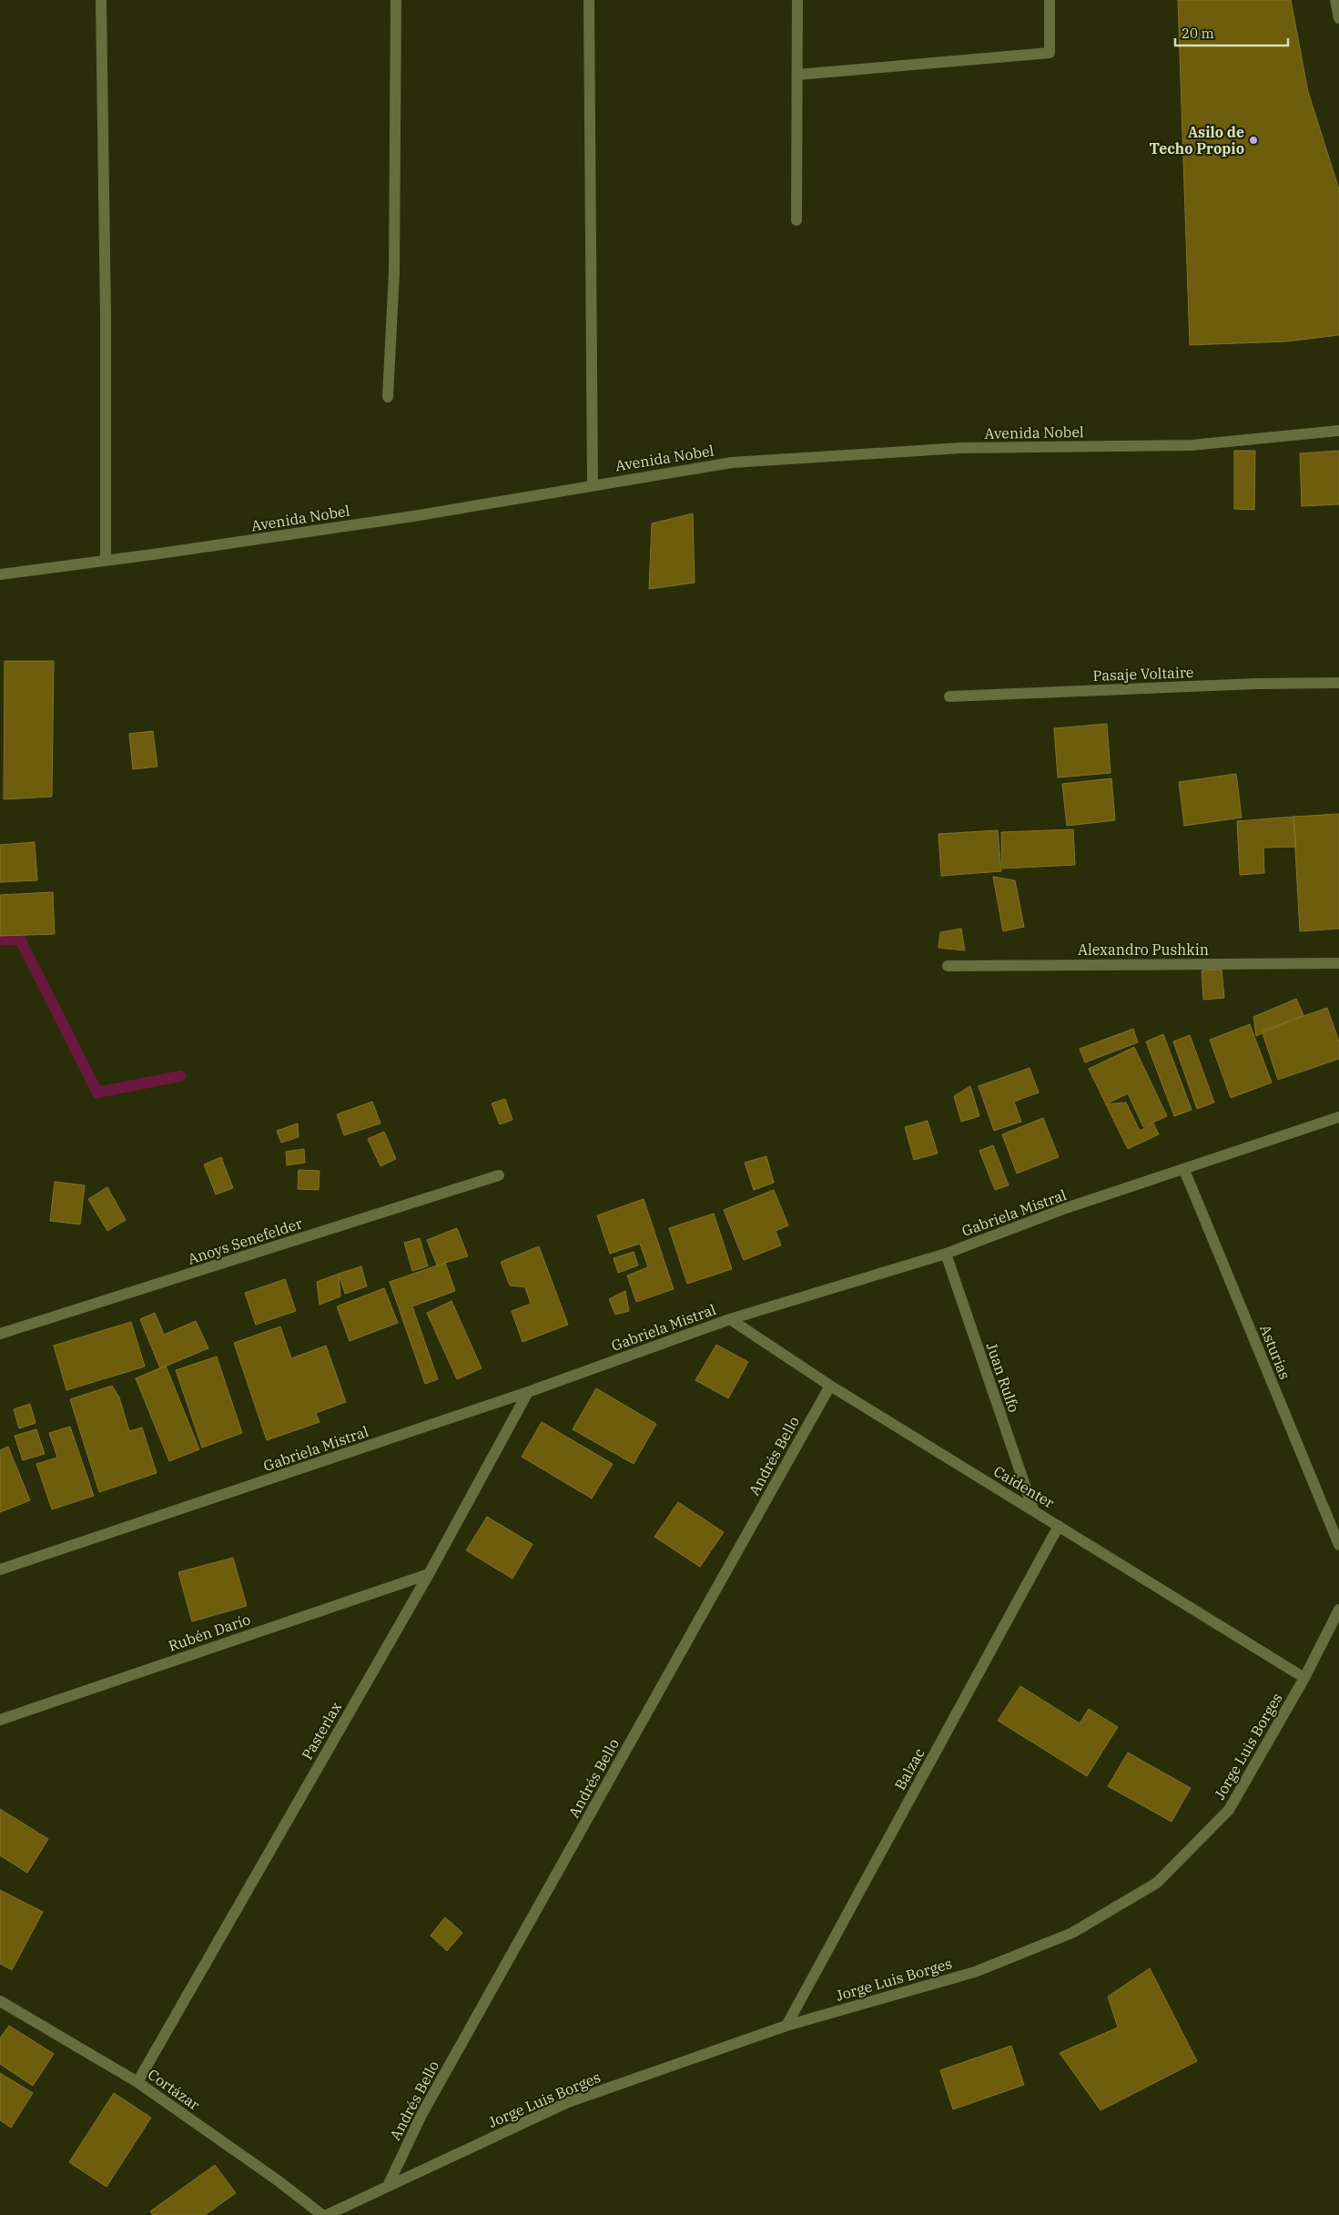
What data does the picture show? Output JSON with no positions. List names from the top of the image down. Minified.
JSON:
{"streets":{"street":["Avenida Nobel","Pasaje Voltaire","Alexandro Pushkin","Gabriela Mistral","Anoys Senefelder","Asturias","Juan Rulfo","Andrés Bello","Caidenter","Rubén Darío","Pasterlax","Jorge Luis Borges","Balzac","Cortázar"]},"crossings":[["Gabriela Mistral","Asturias"],["Gabriela Mistral","Juan Rulfo"],["Gabriela Mistral","Caidenter"],["Gabriela Mistral","Pasterlax"],["Juan Rulfo","Caidenter"],["Andrés Bello","Caidenter"],["Andrés Bello","Jorge Luis Borges"],["Caidenter","Jorge Luis Borges"],["Caidenter","Balzac"],["Rubén Darío","Pasterlax"],["Pasterlax","Cortázar"],["Jorge Luis Borges","Balzac"]],"places":["Asilo de Techo Propio"],"scale_bar":"20 m"}
